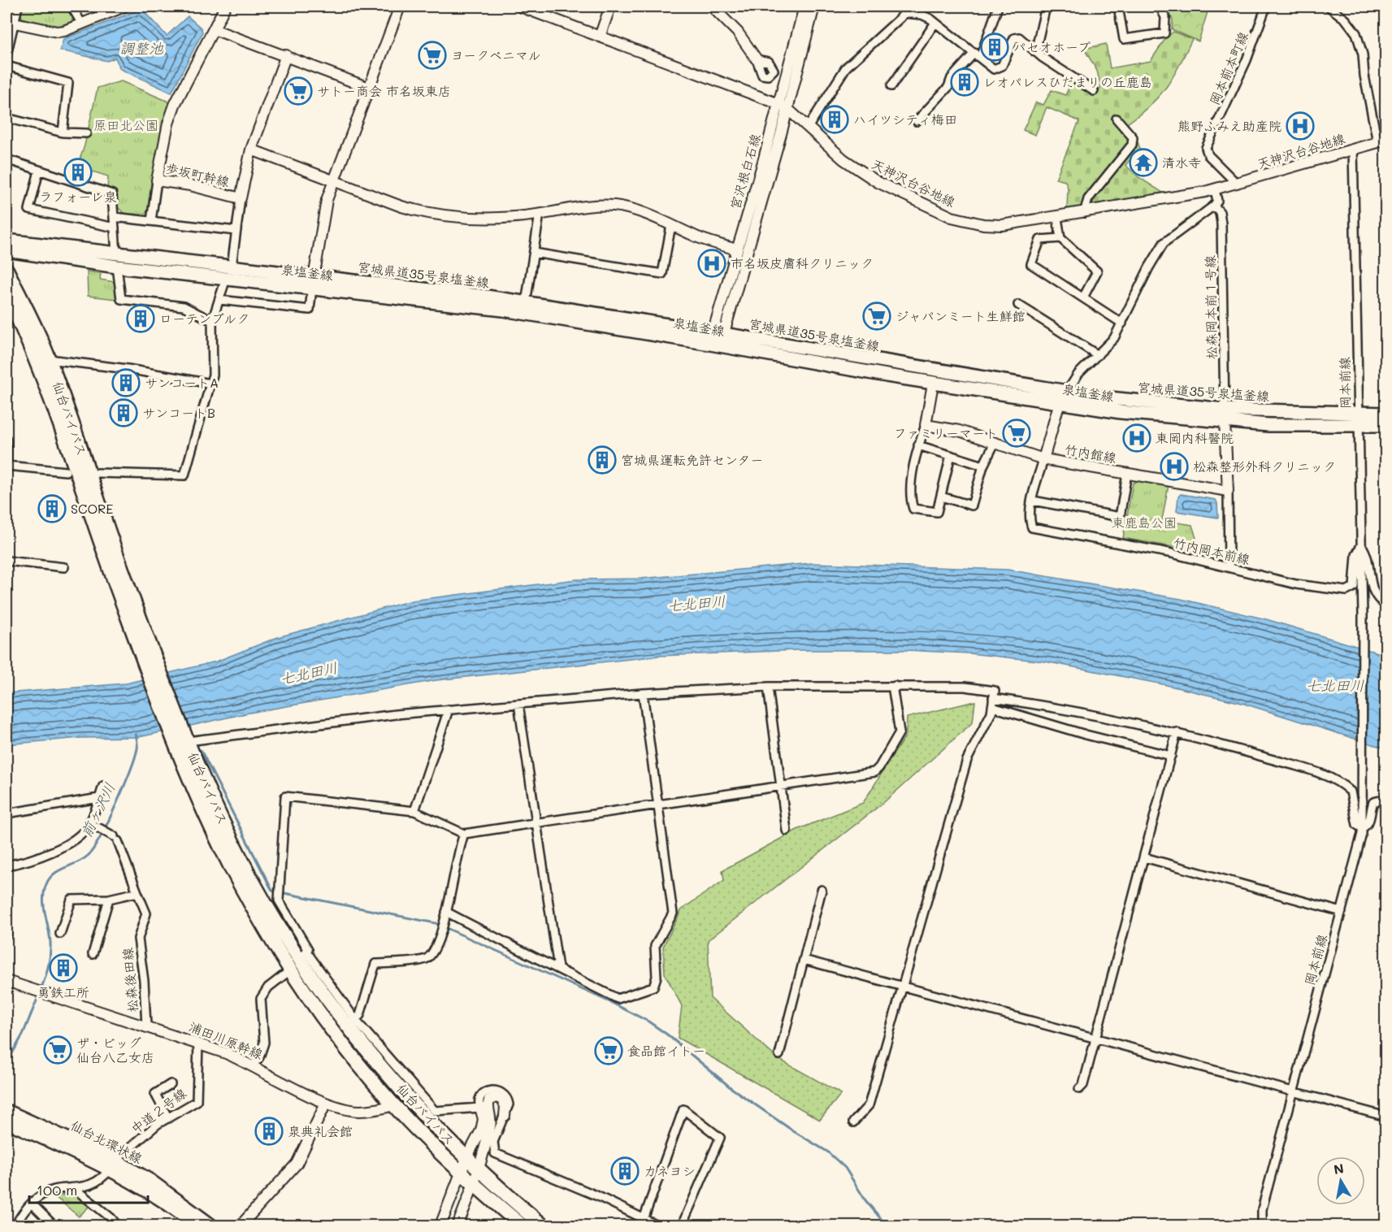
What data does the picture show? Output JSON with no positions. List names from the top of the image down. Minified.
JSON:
{"streets":{"highway":["仙台バイパス"],"main road":["泉塩釜線","宮城県道35号泉塩釜線","仙台北環状線"],"street":["岡本前本町線","天神沢台谷地線","宮沢根白石線","歩坂町幹線","松森岡本前１号線","岡本前線","竹内館線","竹内岡本前線","松森後田線","浦田川原幹線","中道２号線"]},"crossings":[["岡本前本町線","天神沢台谷地線"],["天神沢台谷地線","宮沢根白石線"],["天神沢台谷地線","岡本前線"],["宮沢根白石線","泉塩釜線"],["宮沢根白石線","宮城県道35号泉塩釜線"],["泉塩釜線","宮城県道35号泉塩釜線"],["泉塩釜線","松森岡本前１号線"],["宮城県道35号泉塩釜線","松森岡本前１号線"],["宮城県道35号泉塩釜線","岡本前線"],["岡本前線","竹内岡本前線"],["仙台バイパス","浦田川原幹線"],["竹内館線","竹内岡本前線"],["松森後田線","浦田川原幹線"],["浦田川原幹線","中道２号線"],["中道２号線","仙台北環状線"]],"water":["調整池","七北田川","前ヶ沢川"],"parks":["原田北公園","東鹿島公園"],"places":{"building":["パセオホープ","レオパレスひだまりの丘鹿島","ハイツシティ梅田","ラフォーレ泉","ローテンブルク","サンコートA","サンコートB","宮城県運転免許センター","SCORE","勇鉄工所","泉典礼会館","カネヨシ"],"supermarket":["ヨークベニマル","サトー商会 市名坂東店","ジャパンミート生鮮館","ファミリーマート","ザ・ビッグ 仙台八乙女店","食品館イトー"],"hospital":["熊野ふみえ助産院","市名坂皮膚科クリニック","東岡内科醫院","松森整形外科クリニック"],"temple":["清水寺"]},"scale_bar":"100 m","north":"top"}
